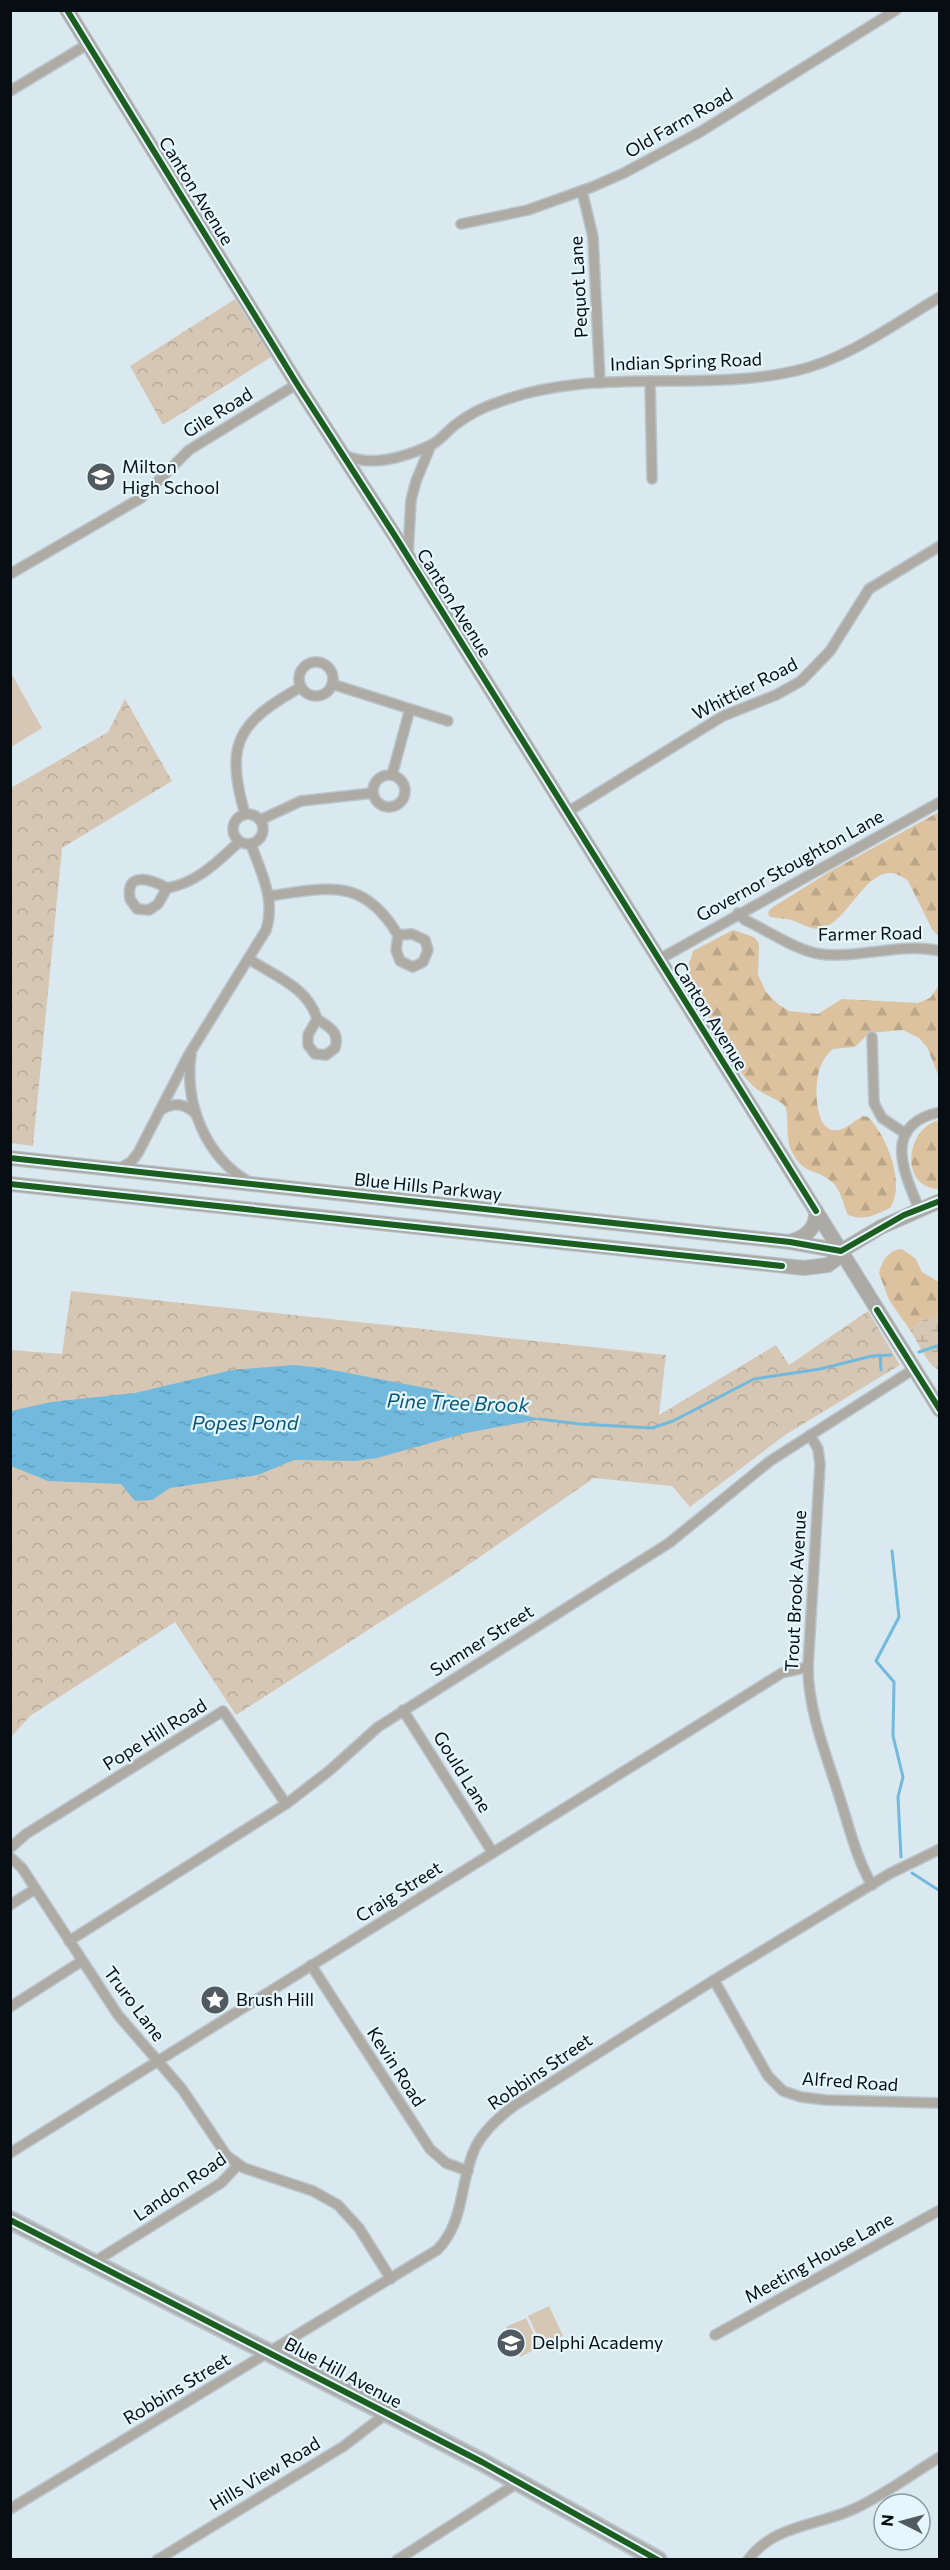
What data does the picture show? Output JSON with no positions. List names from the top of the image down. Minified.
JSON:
{"streets":{"highway":["Blue Hill Avenue"],"main road":["Canton Avenue","Blue Hills Parkway"],"street":["Old Farm Road","Pequot Lane","Indian Spring Road","Gile Road","Whittier Road","Governor Stoughton Lane","Farmer Road","Trout Brook Avenue","Sumner Street","Pope Hill Road","Gould Lane","Craig Street","Truro Lane","Kevin Road","Robbins Street","Alfred Road","Landon Road","Meeting House Lane","Hills View Road"]},"crossings":[["Old Farm Road","Pequot Lane"],["Canton Avenue","Indian Spring Road"],["Canton Avenue","Gile Road"],["Canton Avenue","Whittier Road"],["Canton Avenue","Governor Stoughton Lane"],["Canton Avenue","Blue Hills Parkway"],["Canton Avenue","Sumner Street"],["Pequot Lane","Indian Spring Road"],["Governor Stoughton Lane","Farmer Road"],["Trout Brook Avenue","Sumner Street"],["Trout Brook Avenue","Craig Street"],["Trout Brook Avenue","Robbins Street"],["Sumner Street","Pope Hill Road"],["Sumner Street","Gould Lane"],["Sumner Street","Truro Lane"],["Gould Lane","Craig Street"],["Craig Street","Truro Lane"],["Craig Street","Kevin Road"],["Truro Lane","Landon Road"],["Kevin Road","Robbins Street"],["Robbins Street","Alfred Road"],["Robbins Street","Landon Road"],["Robbins Street","Blue Hill Avenue"],["Landon Road","Blue Hill Avenue"],["Blue Hill Avenue","Hills View Road"]],"water":["Pine Tree Brook","Popes Pond"],"places":{"school or university":["Milton High School","Delphi Academy"],"place":["Brush Hill"]},"north":"left"}
